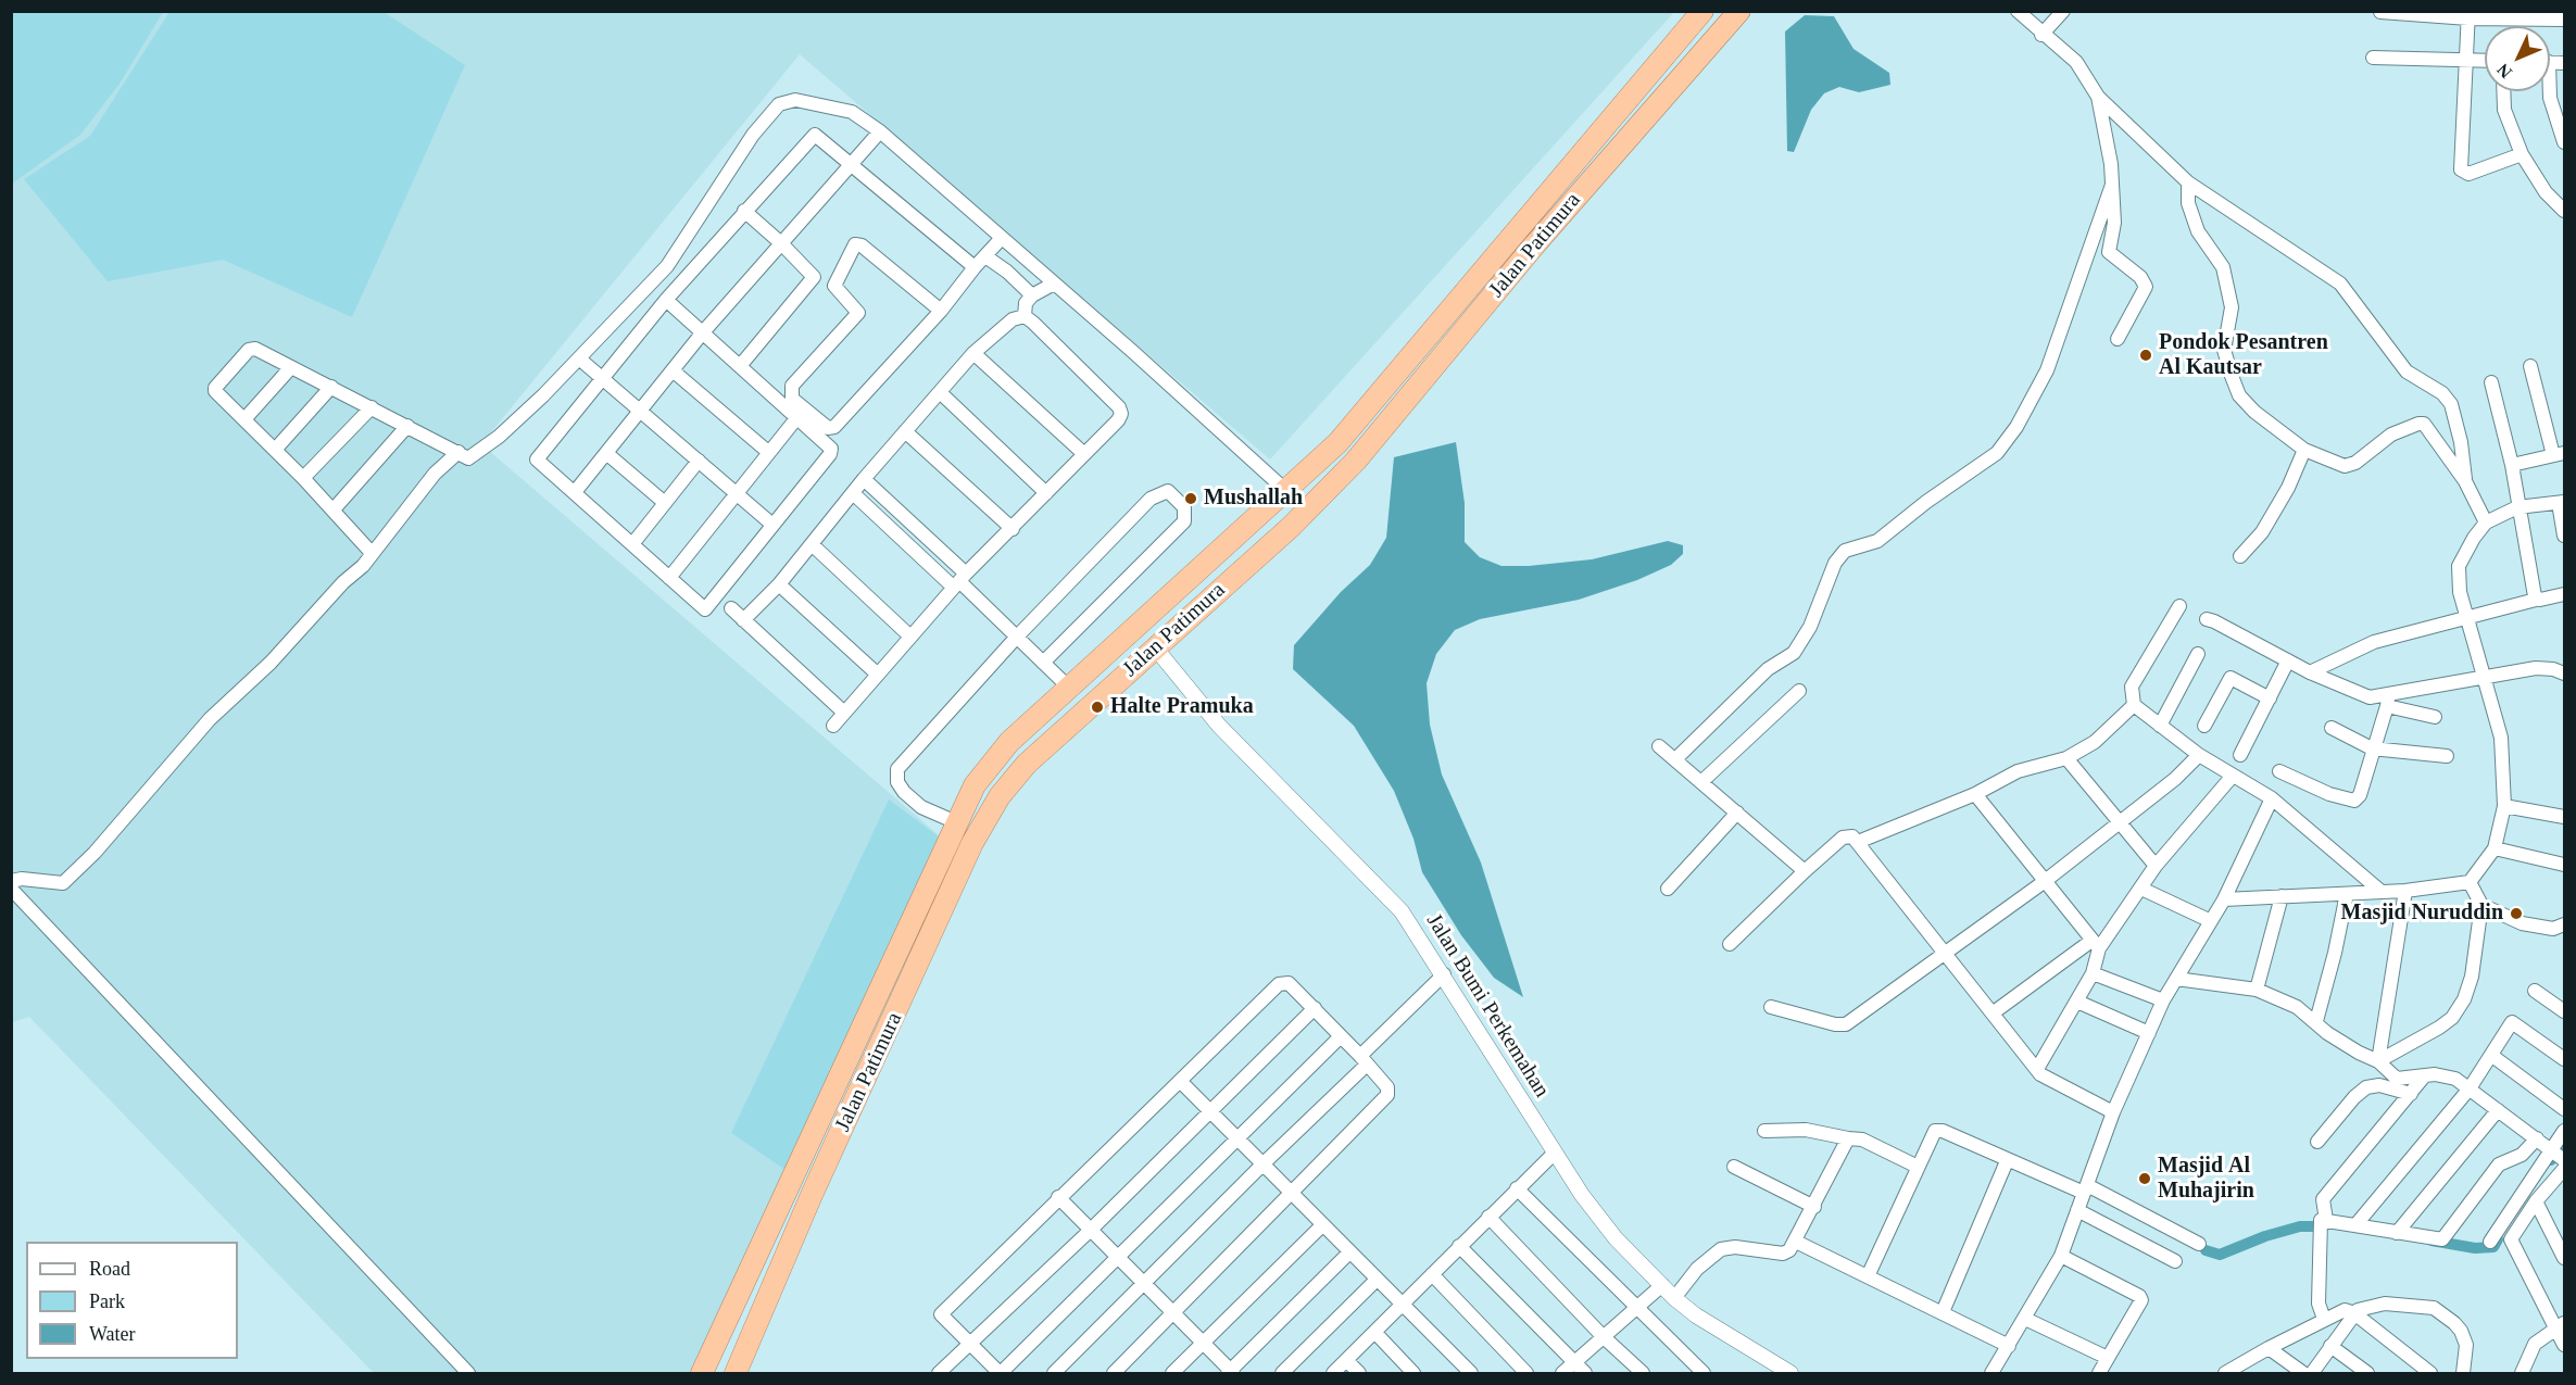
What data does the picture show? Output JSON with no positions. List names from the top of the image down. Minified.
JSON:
{"streets":{"highway":["Jalan Patimura"],"street":["Jalan Bumi Perkemahan"]},"crossings":[["Jalan Patimura","Jalan Bumi Perkemahan"]],"places":["Pondok Pesantren Al Kautsar","Mushallah","Halte Pramuka","Masjid Nuruddin","Masjid Al Muhajirin"],"legend":["Road","Park","Water"],"north":"bottom left"}
